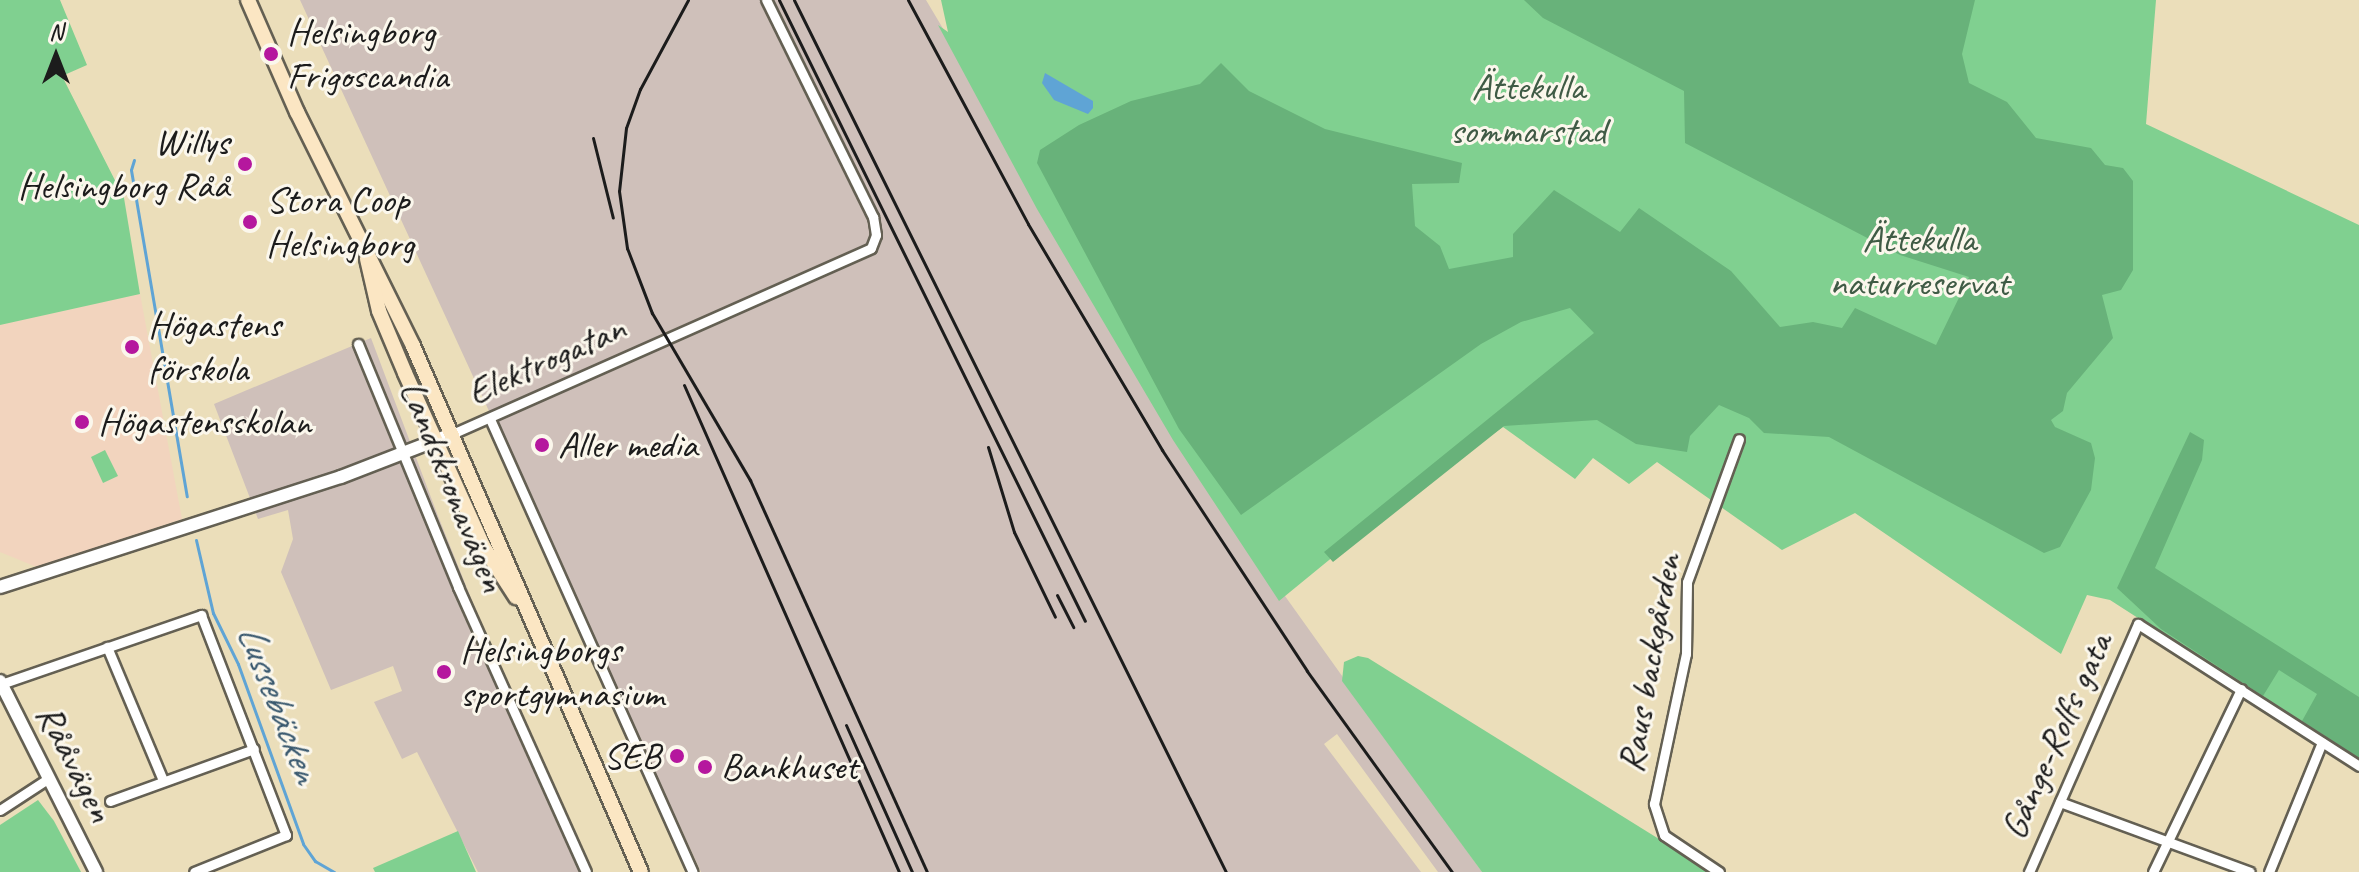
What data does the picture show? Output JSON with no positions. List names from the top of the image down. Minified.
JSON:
{"streets":{"main road":["Landskronavägen"],"street":["Elektrogatan","Raus backgården","Gånge-Rolfs gata","Rååvägen"]},"crossings":[["Elektrogatan","Landskronavägen"]],"water":["Lussebäcken"],"parks":["Ättekulla sommarstad","Ättekulla naturreservat"],"places":["Helsingborg Frigoscandia","Willys Helsingborg Råå","Stora Coop Helsingborg","Högastens förskola","Högastensskolan","Aller media","Helsingborgs sportgymnasium","SEB","Bankhuset"],"north":"top"}
